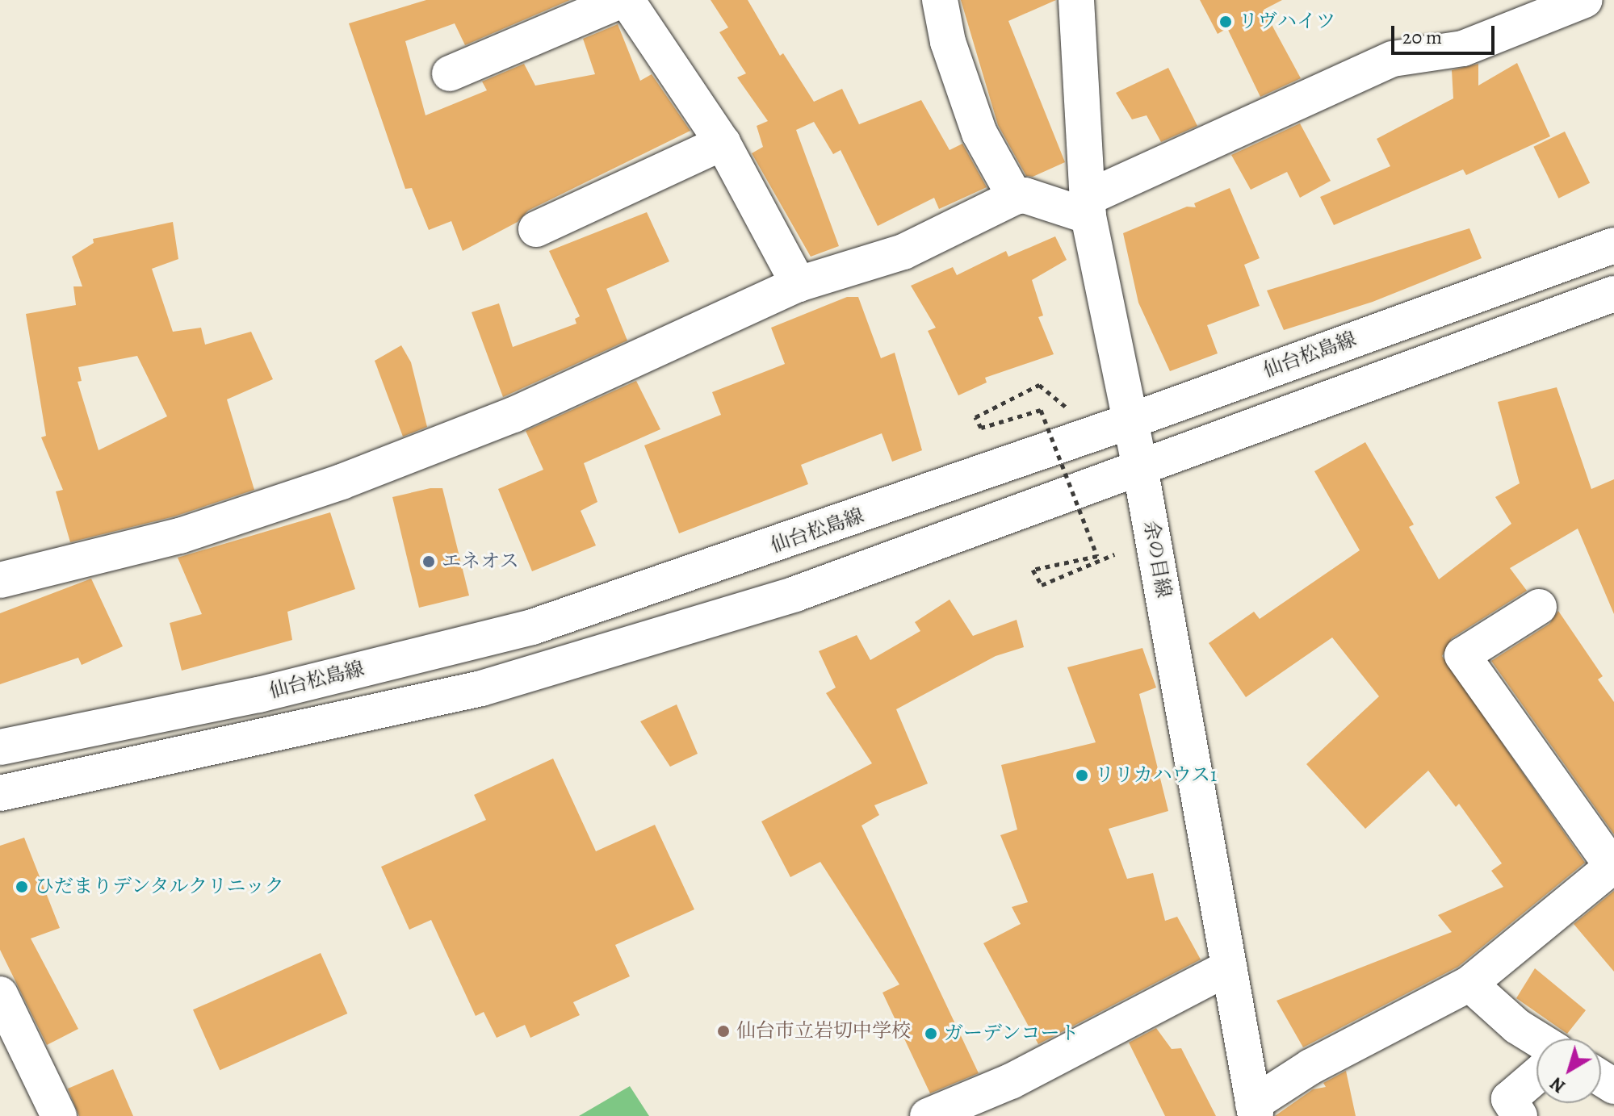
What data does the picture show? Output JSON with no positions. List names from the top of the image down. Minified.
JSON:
{"streets":{"street":["仙台松島線","余の目線"]},"crossings":[["仙台松島線","余の目線"]],"places":["リヴハイツ","エネオス","リリカハウス1","ひだまりデンタルクリニック","仙台市立岩切中学校","ガーデンコート"],"scale_bar":"20 m","north":"bottom left"}
